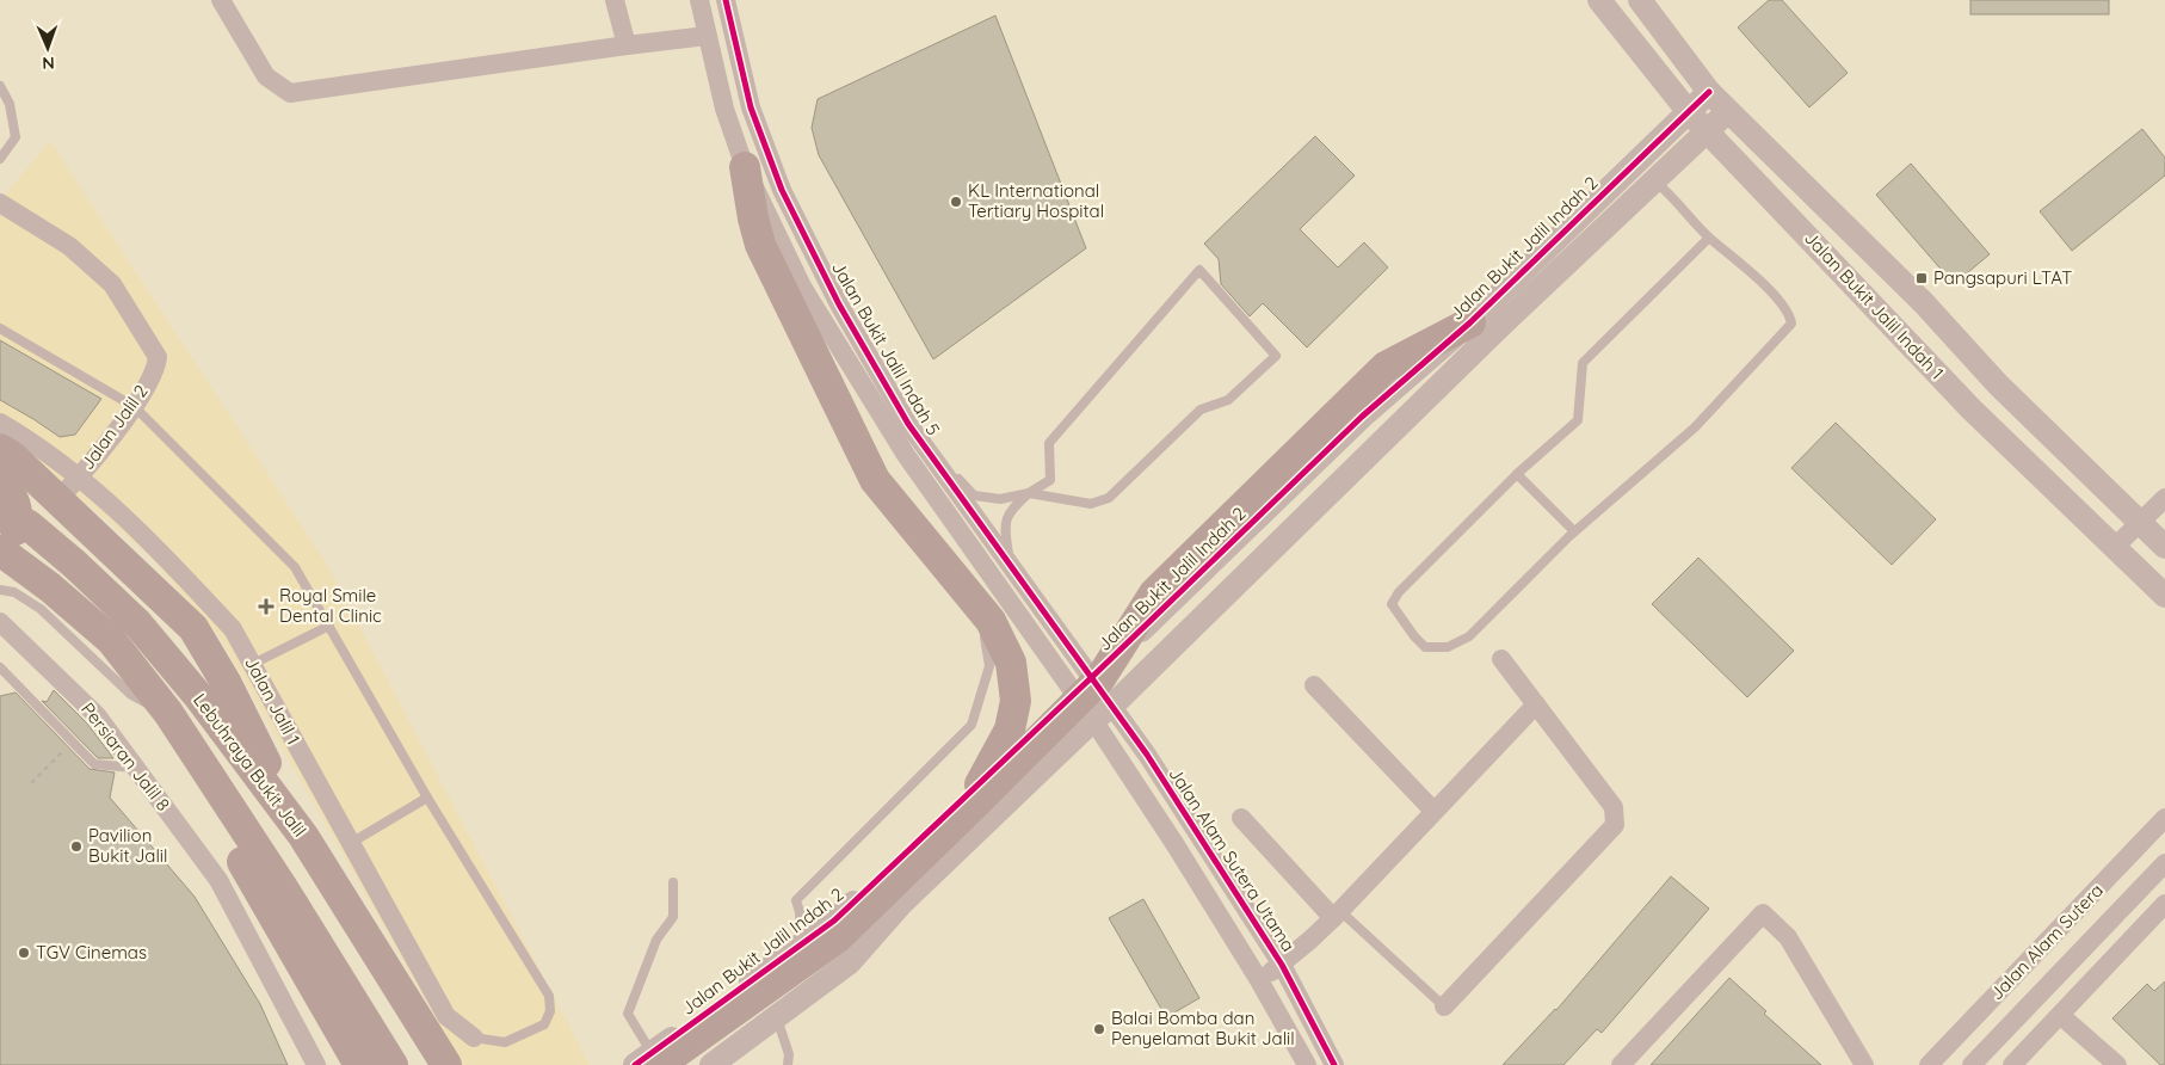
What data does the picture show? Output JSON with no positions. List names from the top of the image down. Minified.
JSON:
{"streets":{"highway":["Lebuhraya Bukit Jalil"],"street":["Jalan Bukit Jalil Indah 2","Jalan Bukit Jalil Indah 1","Jalan Bukit Jalil Indah 5","Jalan Jalil 2","Jalan Jalil 1","Persiaran Jalil 8","Jalan Alam Sutera Utama","Jalan Alam Sutera"]},"crossings":[["Jalan Bukit Jalil Indah 2","Jalan Bukit Jalil Indah 1"],["Jalan Bukit Jalil Indah 2","Jalan Bukit Jalil Indah 5"],["Jalan Bukit Jalil Indah 2","Jalan Alam Sutera Utama"],["Jalan Bukit Jalil Indah 5","Jalan Alam Sutera Utama"],["Jalan Jalil 2","Jalan Jalil 1"]],"places":{"other":["KL International Tertiary Hospital","Pavilion Bukit Jalil","TGV Cinemas","Balai Bomba dan Penyelamat Bukit Jalil"],"transit":["Pangsapuri LTAT"],"health":["Royal Smile Dental Clinic"]},"north":"bottom"}
